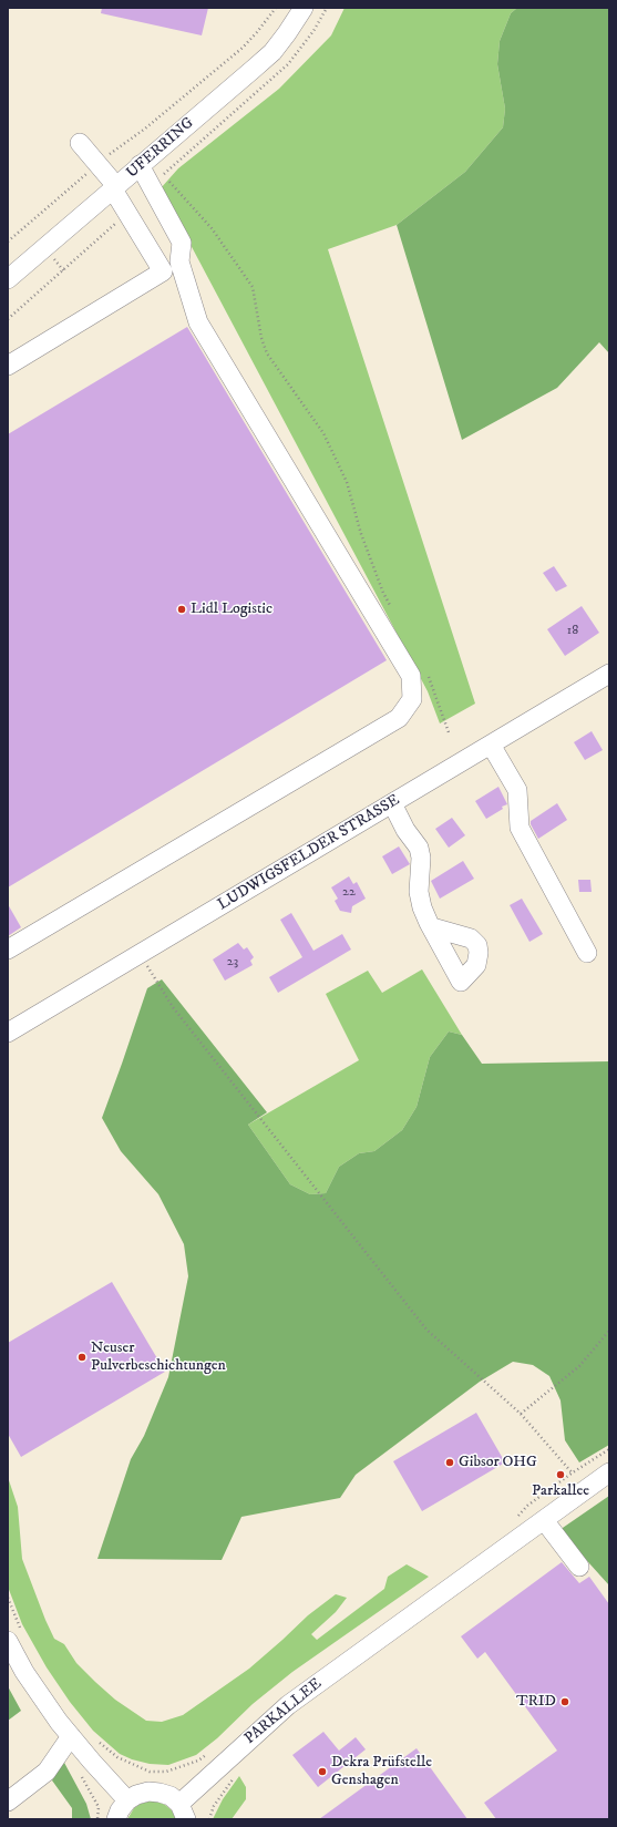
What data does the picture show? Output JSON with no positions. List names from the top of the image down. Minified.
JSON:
{"streets":{"street":["UFERRING","LUDWIGSFELDER STRASSE","PARKALLEE"]},"places":["Lidl Logistic","Neuser Pulverbeschichtungen","Gibsor OHG","Parkallee","TRID","Dekra Prüfstelle Genshagen"],"house_numbers":["18","22","23"]}
